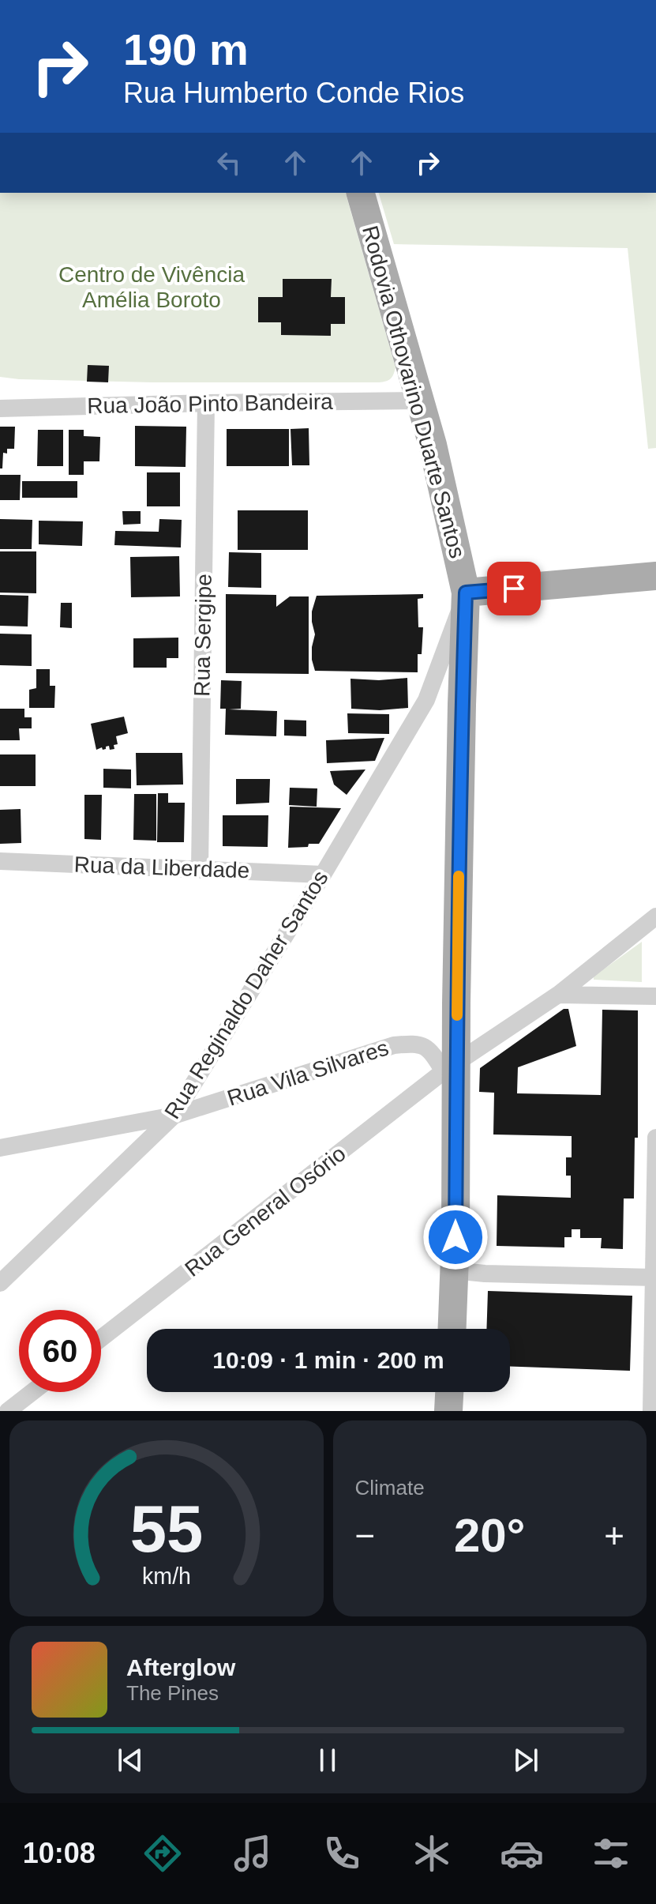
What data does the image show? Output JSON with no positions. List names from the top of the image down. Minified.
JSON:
{"streets":{"main road":["Rodovia Othovarino Duarte Santos"],"street":["Rua João Pinto Bandeira","Rua Sergipe","Rua da Liberdade","Rua Reginaldo Daher Santos","Rua Vila Silvares","Rua General Osório"]},"crossings":[["Rodovia Othovarino Duarte Santos","Rua João Pinto Bandeira"],["Rodovia Othovarino Duarte Santos","Rua Reginaldo Daher Santos"],["Rodovia Othovarino Duarte Santos","Rua Vila Silvares"],["Rodovia Othovarino Duarte Santos","Rua General Osório"],["Rua João Pinto Bandeira","Rua Sergipe"],["Rua Sergipe","Rua da Liberdade"],["Rua da Liberdade","Rua Reginaldo Daher Santos"],["Rua Reginaldo Daher Santos","Rua Vila Silvares"],["Rua Vila Silvares","Rua General Osório"]],"parks":["Centro de Vivência Amélia Boroto"],"page":{"turn":["190 m","Rua Humberto Conde Rios"],"limit":"60","trip":"10:09 · 1 min · 200 m","tile":"Climate","heat":["−","20°","+"],"song":["Afterglow","The Pines"],"tabs":"10:08","gauge":["55","km/h"]}}
